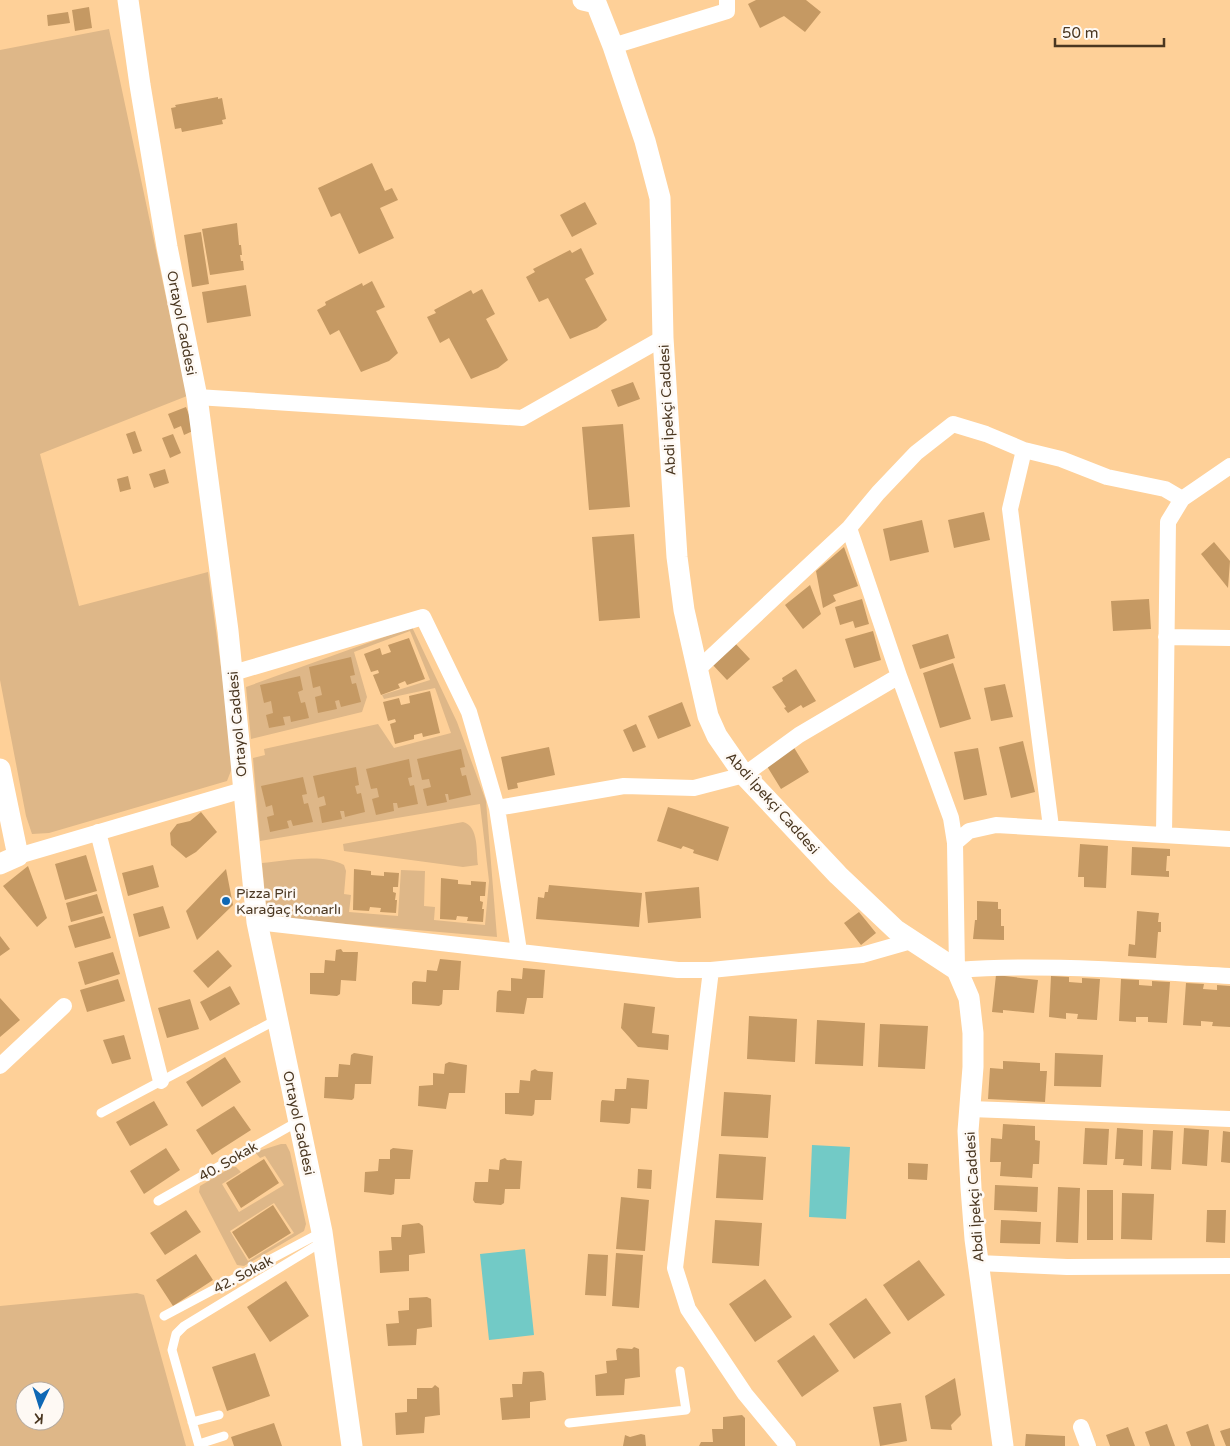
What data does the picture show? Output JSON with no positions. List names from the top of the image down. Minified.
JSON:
{"streets":{"street":["Ortayol Caddesi","Abdi İpekçi Caddesi"],"lane":["40. Sokak","42. Sokak"]},"crossings":[["Ortayol Caddesi","40. Sokak"],["Ortayol Caddesi","42. Sokak"]],"places":["Pizza Piri Karağaç Konarlı"],"scale_bar":"50 m","north":"bottom"}
